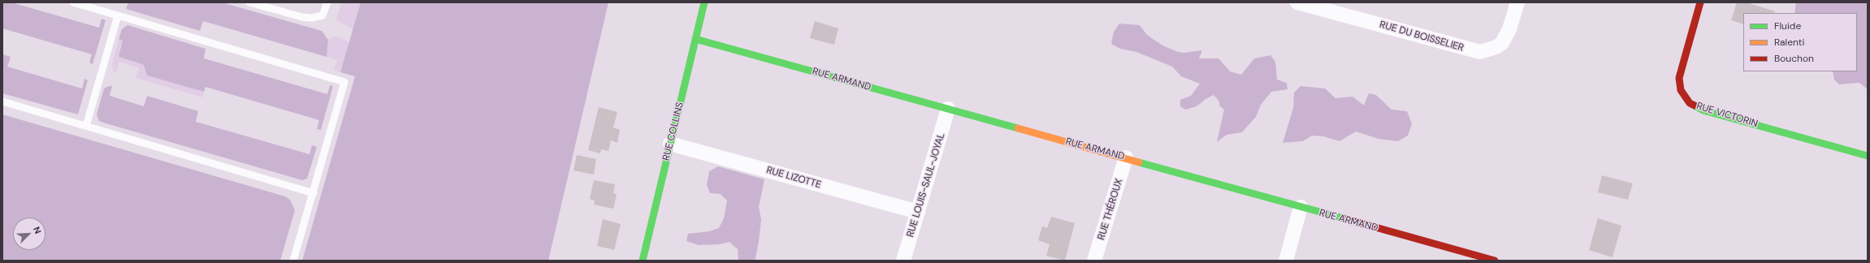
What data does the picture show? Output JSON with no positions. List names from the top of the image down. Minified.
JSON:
{"streets":{"street":["RUE DU BOISSELIER","RUE ARMAND","RUE VICTORIN","RUE COLLINS","RUE LIZOTTE","RUE LOUIS-SAUL-JOYAL","RUE THÉROUX"]},"crossings":[["RUE ARMAND","RUE COLLINS"],["RUE ARMAND","RUE LOUIS-SAUL-JOYAL"],["RUE ARMAND","RUE THÉROUX"],["RUE COLLINS","RUE LIZOTTE"],["RUE LIZOTTE","RUE LOUIS-SAUL-JOYAL"]],"legend":["Fluide","Ralenti","Bouchon"],"north":"top right"}
